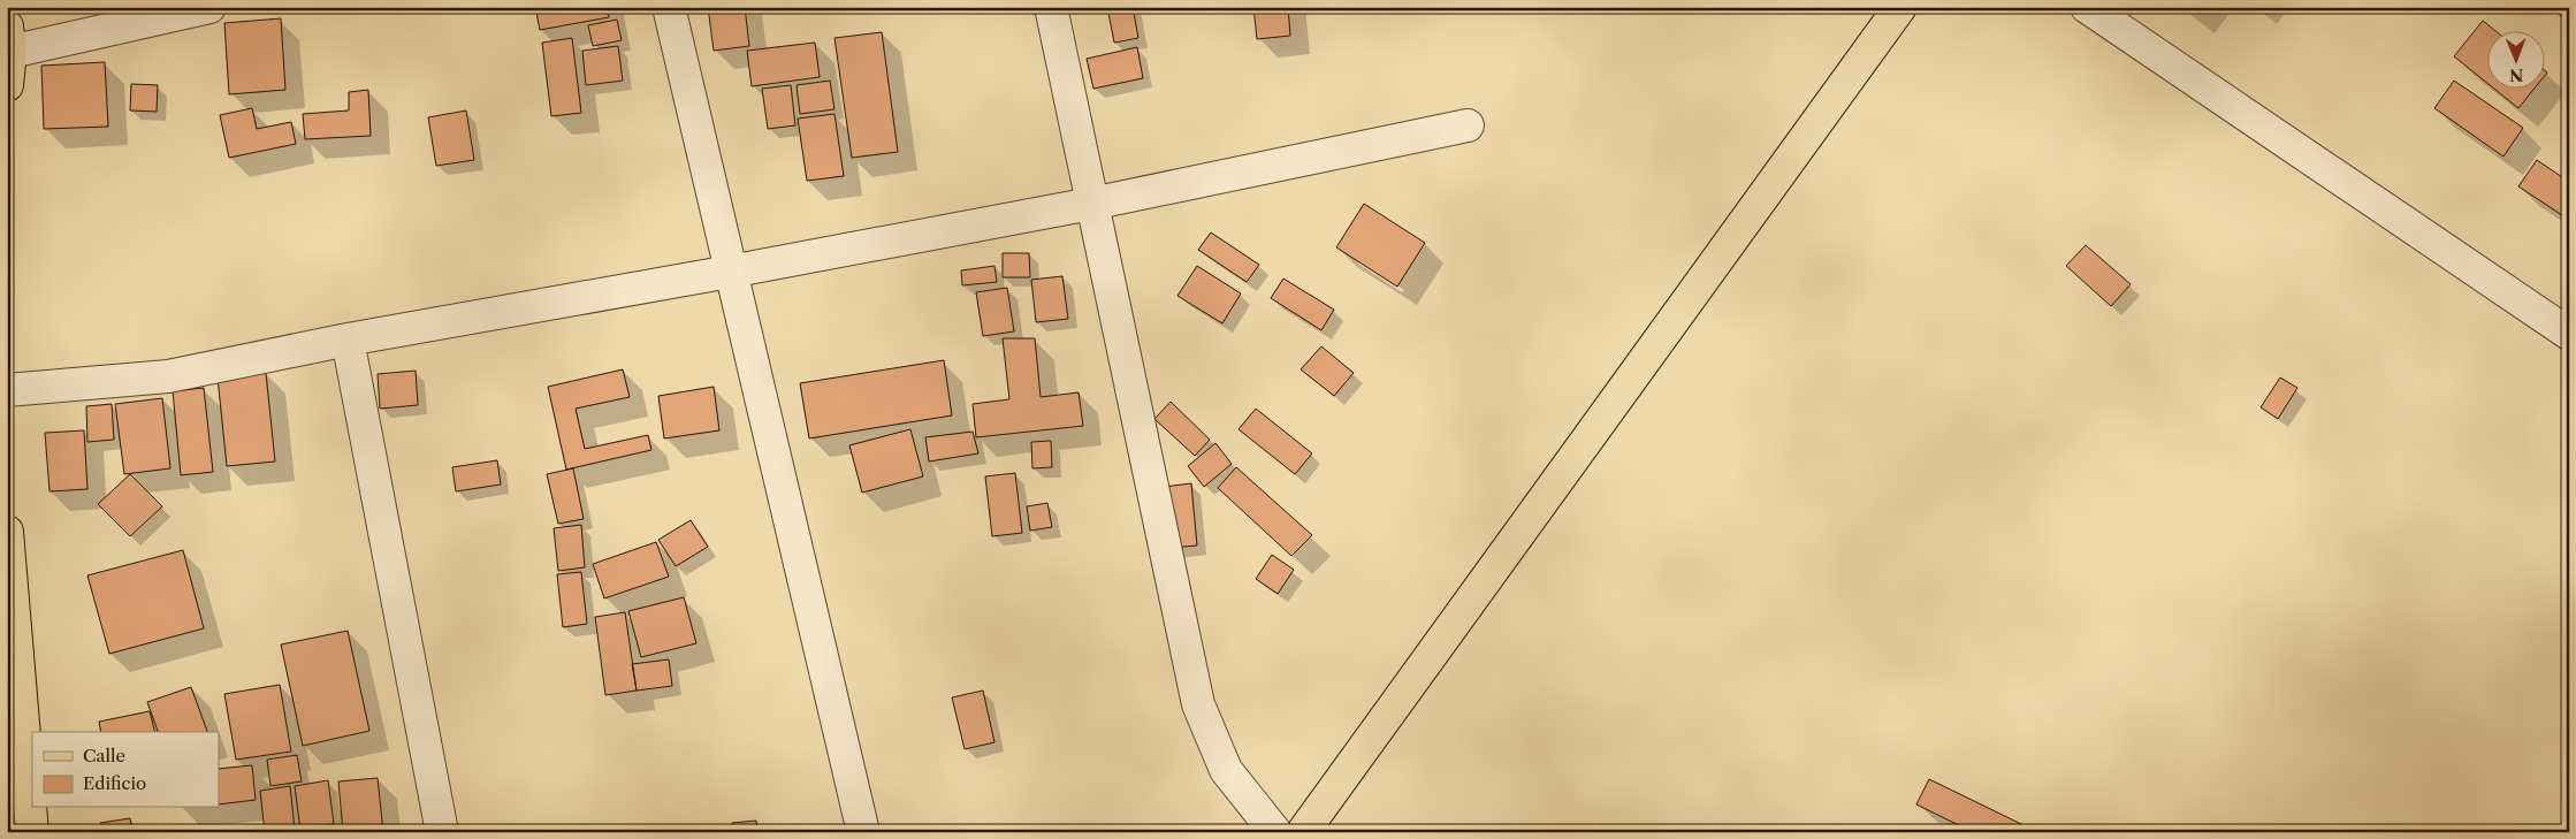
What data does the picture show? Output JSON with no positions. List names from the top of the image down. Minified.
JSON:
{"legend":["Calle","Edificio"],"north":"bottom"}
